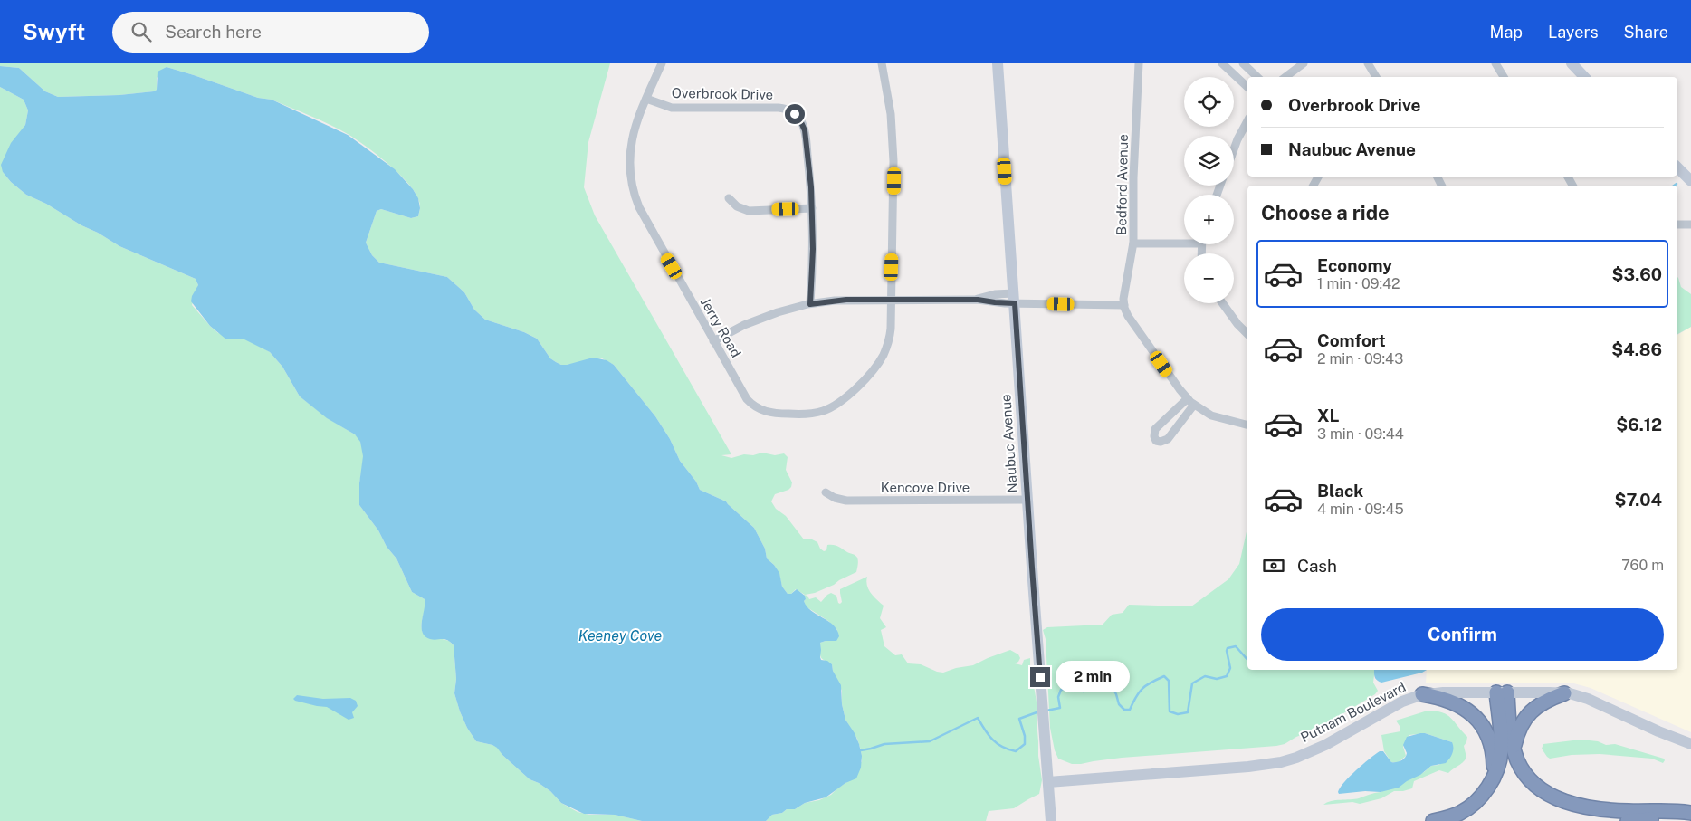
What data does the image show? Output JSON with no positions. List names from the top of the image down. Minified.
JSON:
{"streets":{"main road":["Naubuc Avenue","Putnam Boulevard"],"street":["Overbrook Drive","Bedford Avenue","Jerry Road","Kencove Drive"]},"crossings":[["Overbrook Drive","Jerry Road"],["Naubuc Avenue","Kencove Drive"],["Naubuc Avenue","Putnam Boulevard"]],"water":["Keeney Cove"],"page":{"header":"Swyft","search":"Search here","nav":["Map","Layers","Share"],"map_buttons":["+","−"],"banner":["Overbrook Drive","Naubuc Avenue"],"heading":"Choose a ride","list":[{"name":"Economy","note":"1 min · 09:42","value":"$3.60"},{"name":"Comfort","note":"2 min · 09:43","value":"$4.86"},{"name":"XL","note":"3 min · 09:44","value":"$6.12"},{"name":"Black","note":"4 min · 09:45","value":"$7.04"}],"pay":["Cash","760 m"],"buttons":"Confirm","bubble":"2 min"}}
